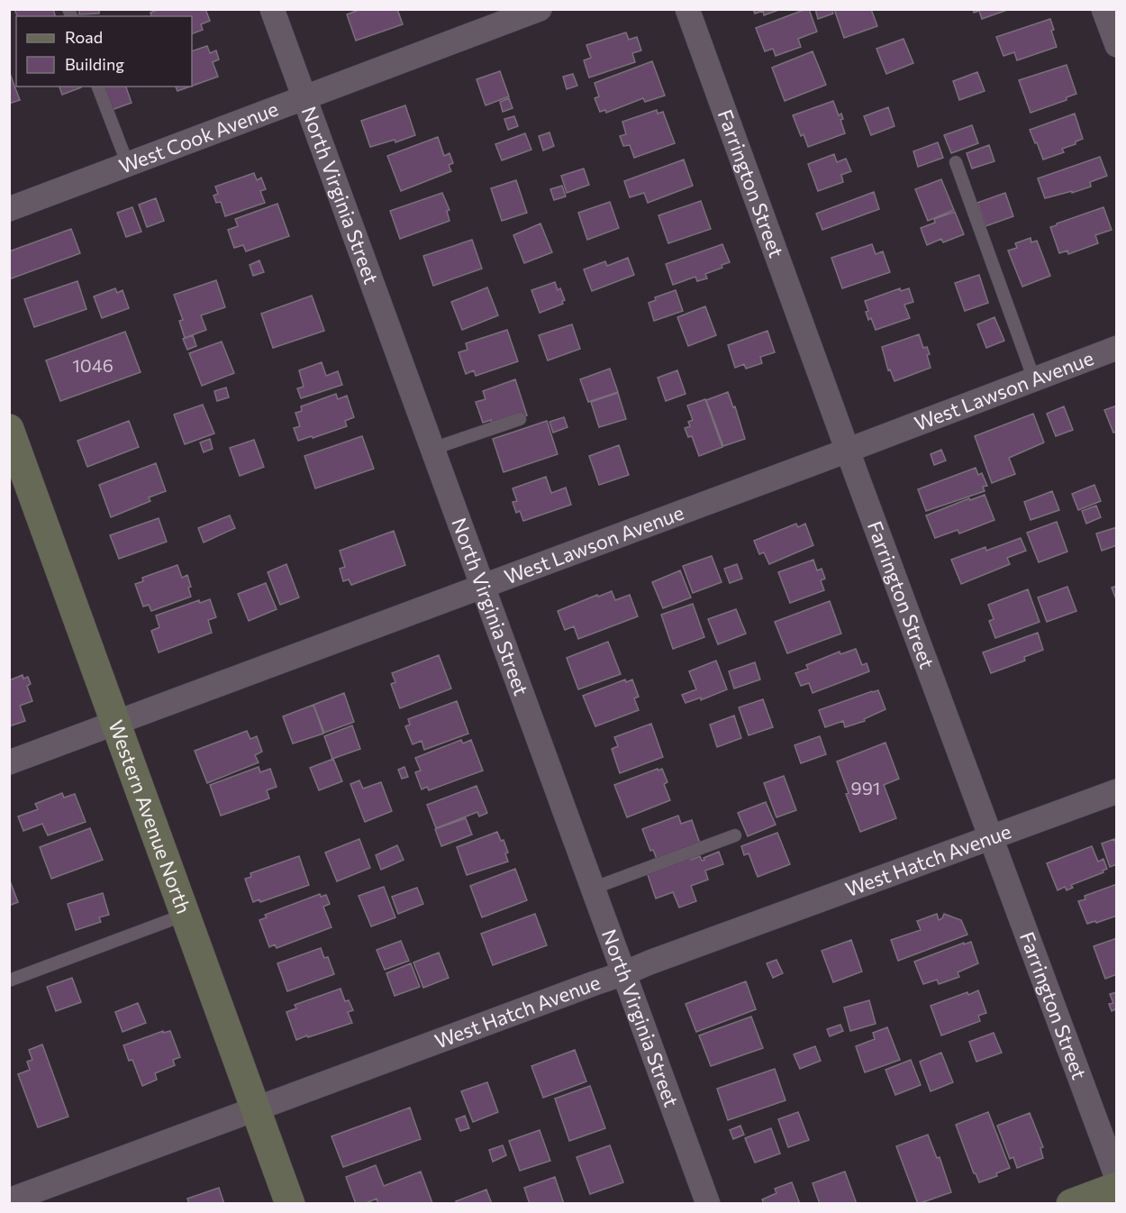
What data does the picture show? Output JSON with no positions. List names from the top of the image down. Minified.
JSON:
{"streets":{"street":["West Cook Avenue","Farrington Street","North Virginia Street","West Lawson Avenue","Western Avenue North","West Hatch Avenue"]},"crossings":[["West Cook Avenue","North Virginia Street"],["Farrington Street","West Lawson Avenue"],["Farrington Street","West Hatch Avenue"],["North Virginia Street","West Lawson Avenue"],["North Virginia Street","West Hatch Avenue"],["West Lawson Avenue","Western Avenue North"],["Western Avenue North","West Hatch Avenue"]],"house_numbers":["1046","991"],"legend":["Road","Building"]}
